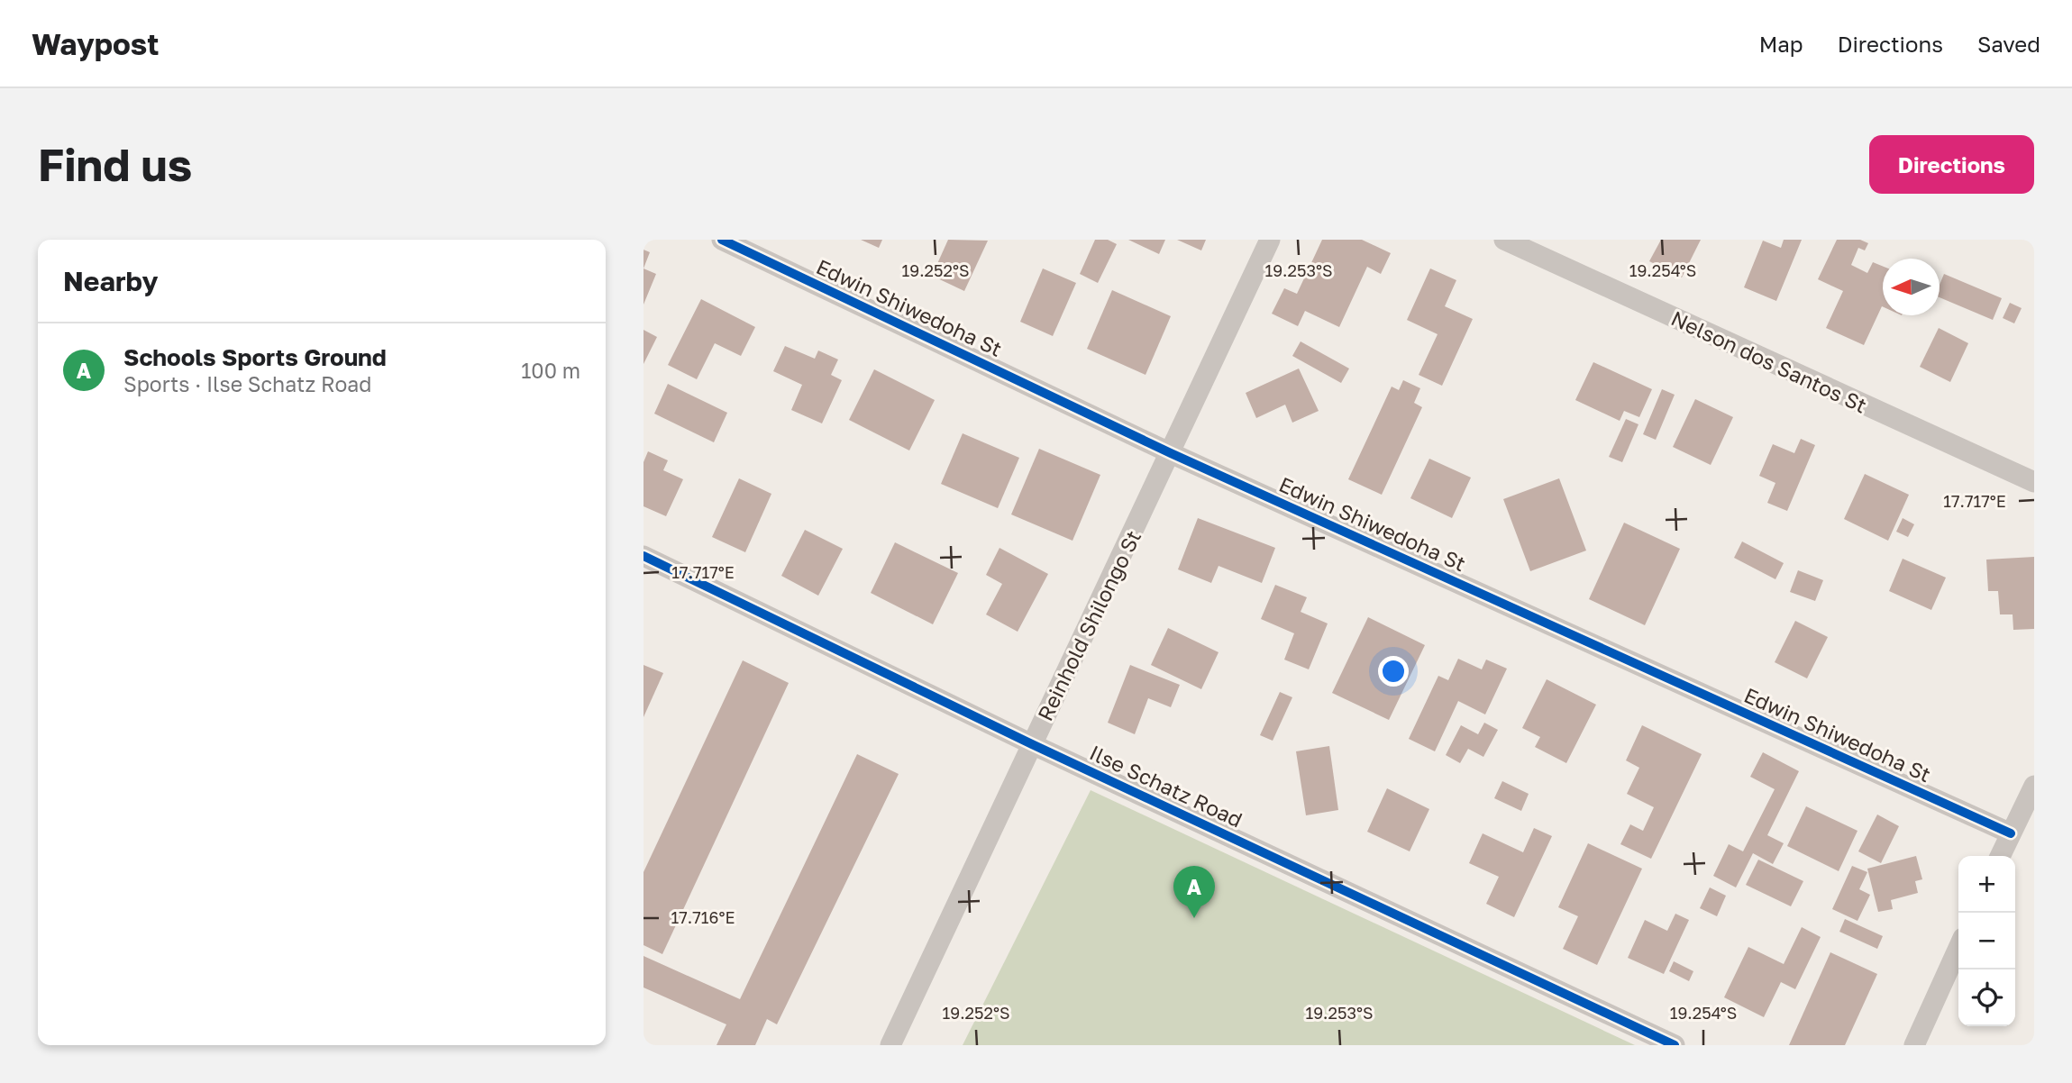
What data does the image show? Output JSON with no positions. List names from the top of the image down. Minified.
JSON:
{"streets":{"street":["Edwin Shiwedoha St","Nelson dos Santos St","Reinhold Shilongo St","Ilse Schatz Road"]},"crossings":[["Edwin Shiwedoha St","Reinhold Shilongo St"],["Reinhold Shilongo St","Ilse Schatz Road"]],"north":"left","page":{"header":"Waypost","nav":["Map","Directions","Saved"],"buttons":"Directions","title":"Find us","heading":"Nearby","list":[{"mark":"A","name":"Schools Sports Ground","note":"Sports · Ilse Schatz Road","value":"100 m"}],"map_buttons":["+","−"],"pins":"A"},"coordinates":["19.252°S","19.253°S","19.254°S","17.717°E","17.716°E"]}
